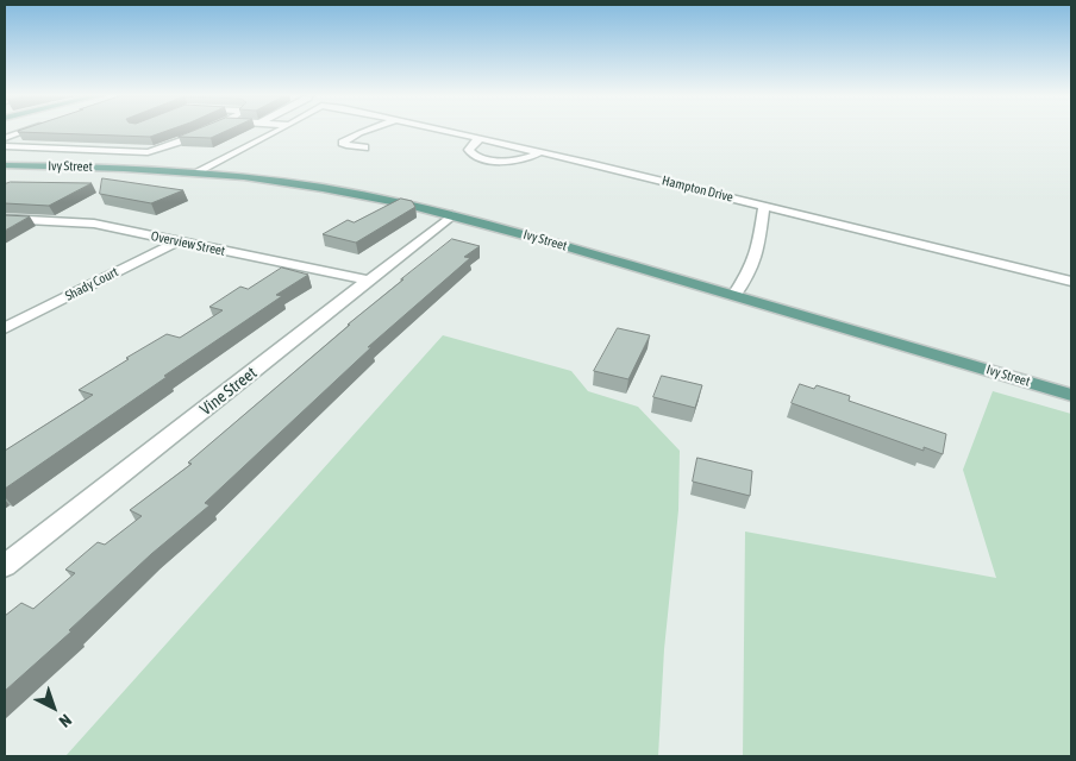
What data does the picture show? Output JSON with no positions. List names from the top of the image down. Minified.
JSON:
{"streets":{"main road":["Ivy Street"],"street":["Hampton Drive","Overview Street","Shady Court","Vine Street"]},"crossings":[["Ivy Street","Vine Street"],["Overview Street","Shady Court"],["Overview Street","Vine Street"]],"north":"bottom right"}
